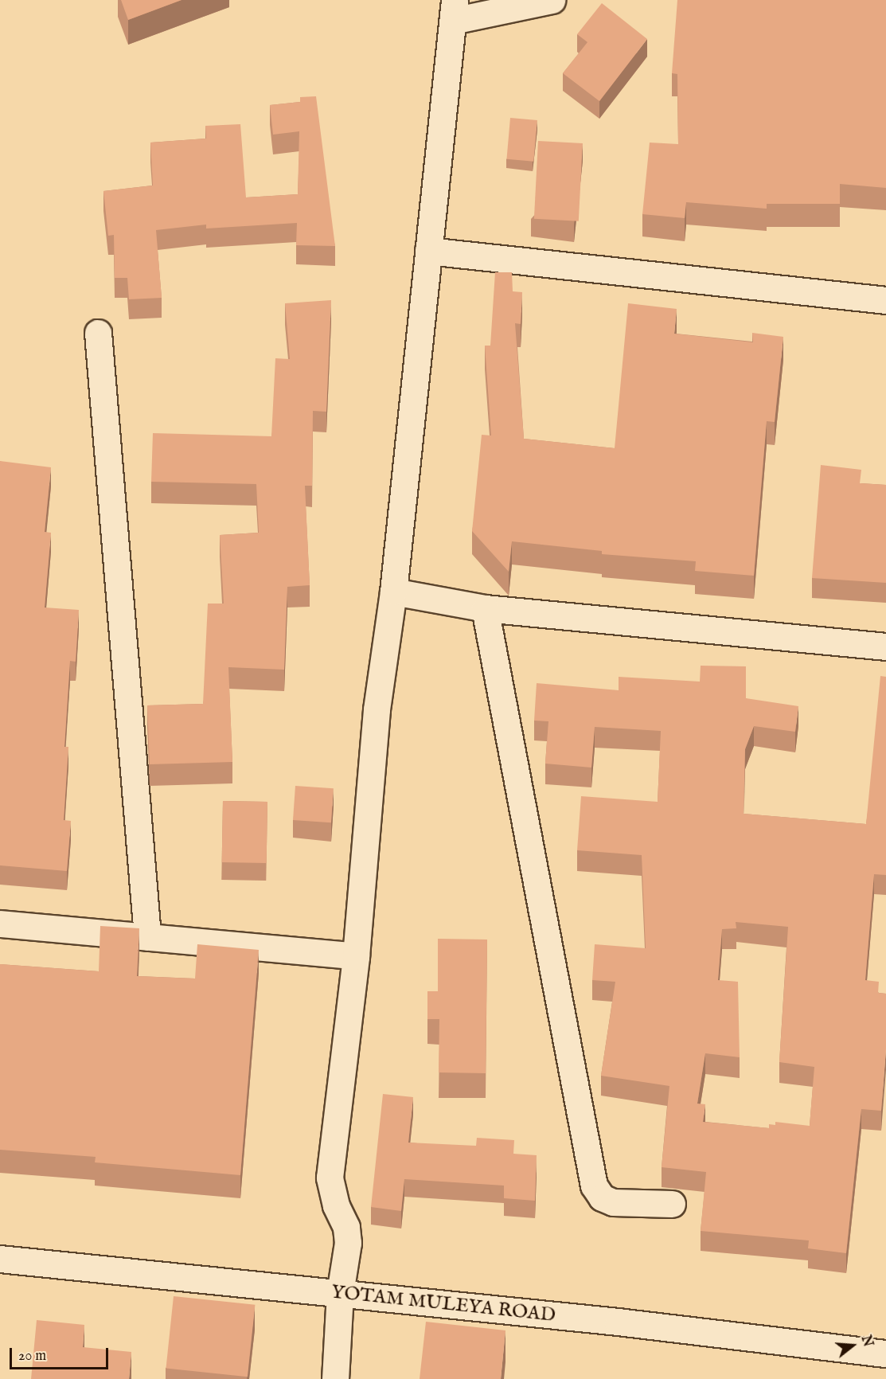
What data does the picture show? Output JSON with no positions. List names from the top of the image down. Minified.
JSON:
{"streets":{"street":["YOTAM MULEYA ROAD"]},"scale_bar":"20 m","north":"right"}
